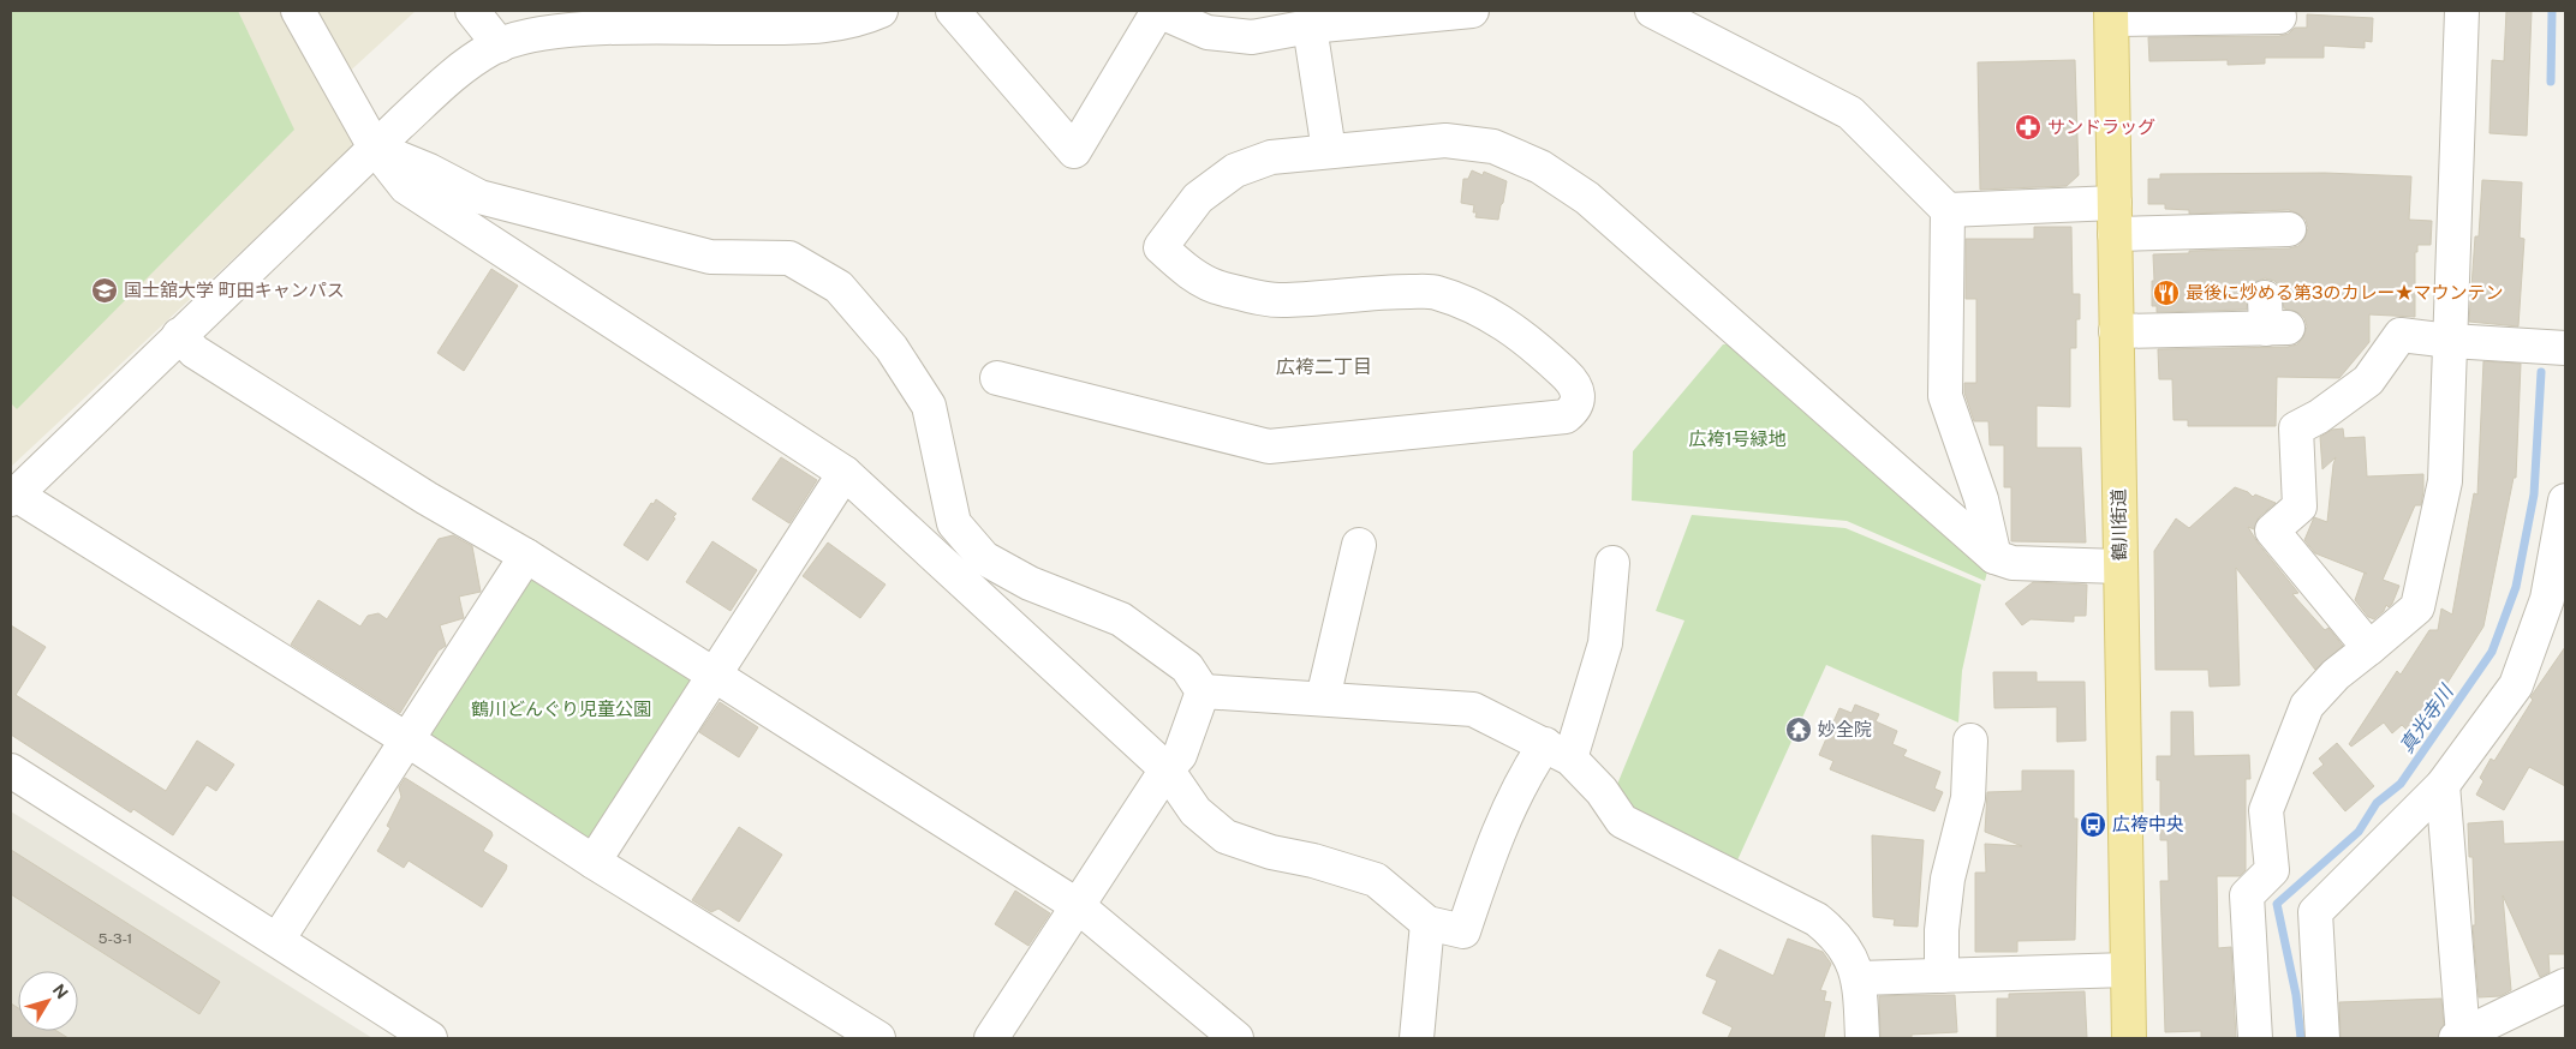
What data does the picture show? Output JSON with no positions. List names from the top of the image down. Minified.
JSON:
{"streets":{"main road":["鶴川街道"]},"districts":["広袴二丁目"],"water":["真光寺川"],"parks":["広袴1号緑地","鶴川どんぐり児童公園"],"places":{"pharmacy":["サンドラッグ"],"school or university":["国士舘大学 町田キャンパス"],"restaurant":["最後に炒める第3のカレー★マウンテン"],"temple":["妙全院"],"bus stop":["広袴中央"]},"house_numbers":["5-3-1"],"north":"top right"}
